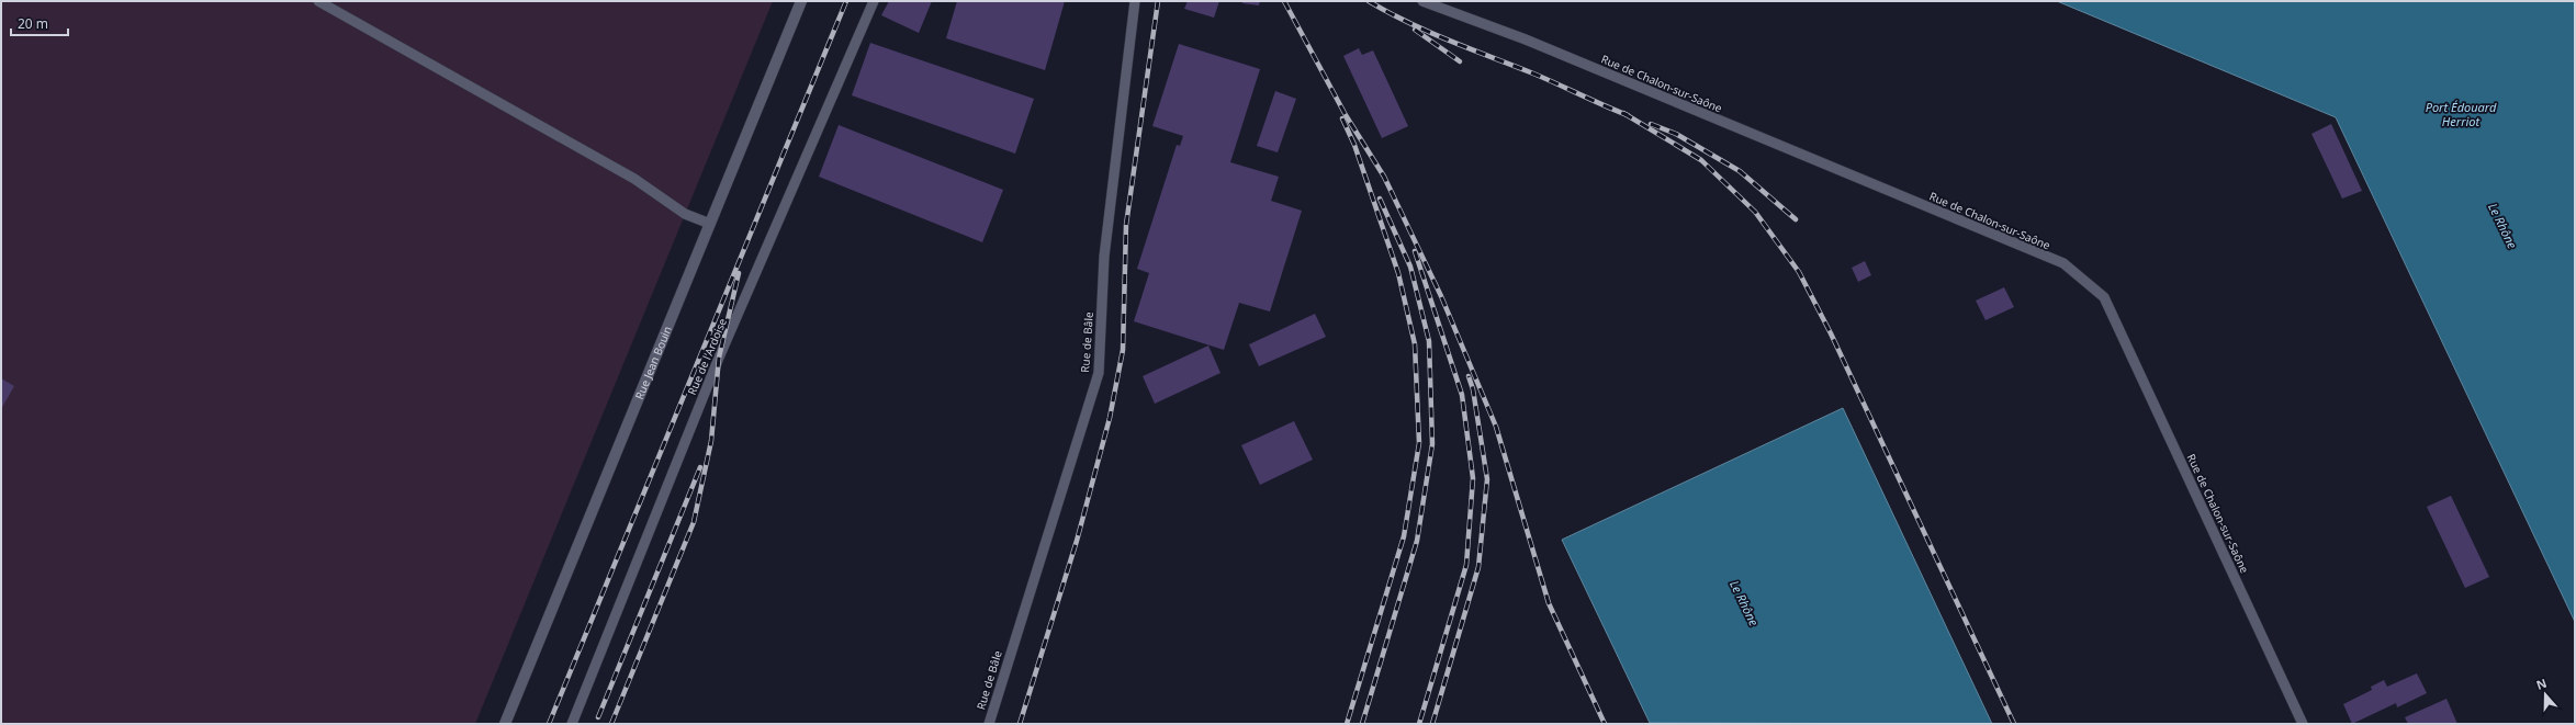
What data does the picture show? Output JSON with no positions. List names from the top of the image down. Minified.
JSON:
{"streets":{"street":["Rue Jean Bouin"],"lane":["Rue de Chalon-sur-Saône","Rue de Bâle","Rue de l'Ardoise"]},"water":["Port Édouard Herriot","Le Rhône"],"scale_bar":"20 m","north":"top"}
